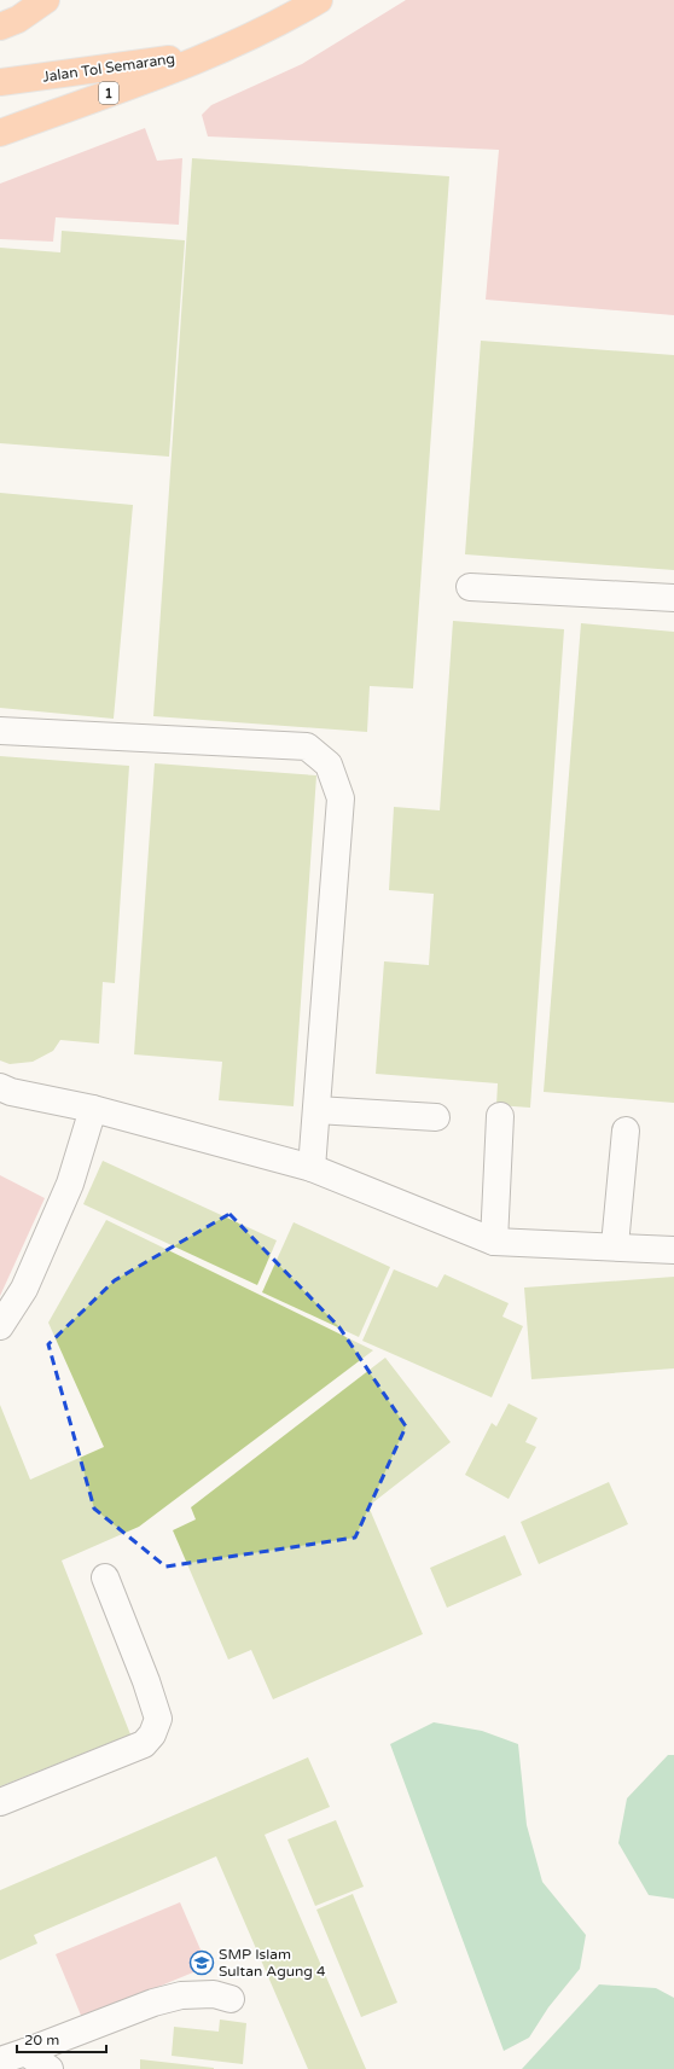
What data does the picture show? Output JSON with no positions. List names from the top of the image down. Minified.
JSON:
{"streets":{"highway":["Jalan Tol Semarang","1"]},"crossings":[["Jalan Tol Semarang","1"]],"places":{"school or university":["SMP Islam Sultan Agung 4"]},"scale_bar":"20 m"}
